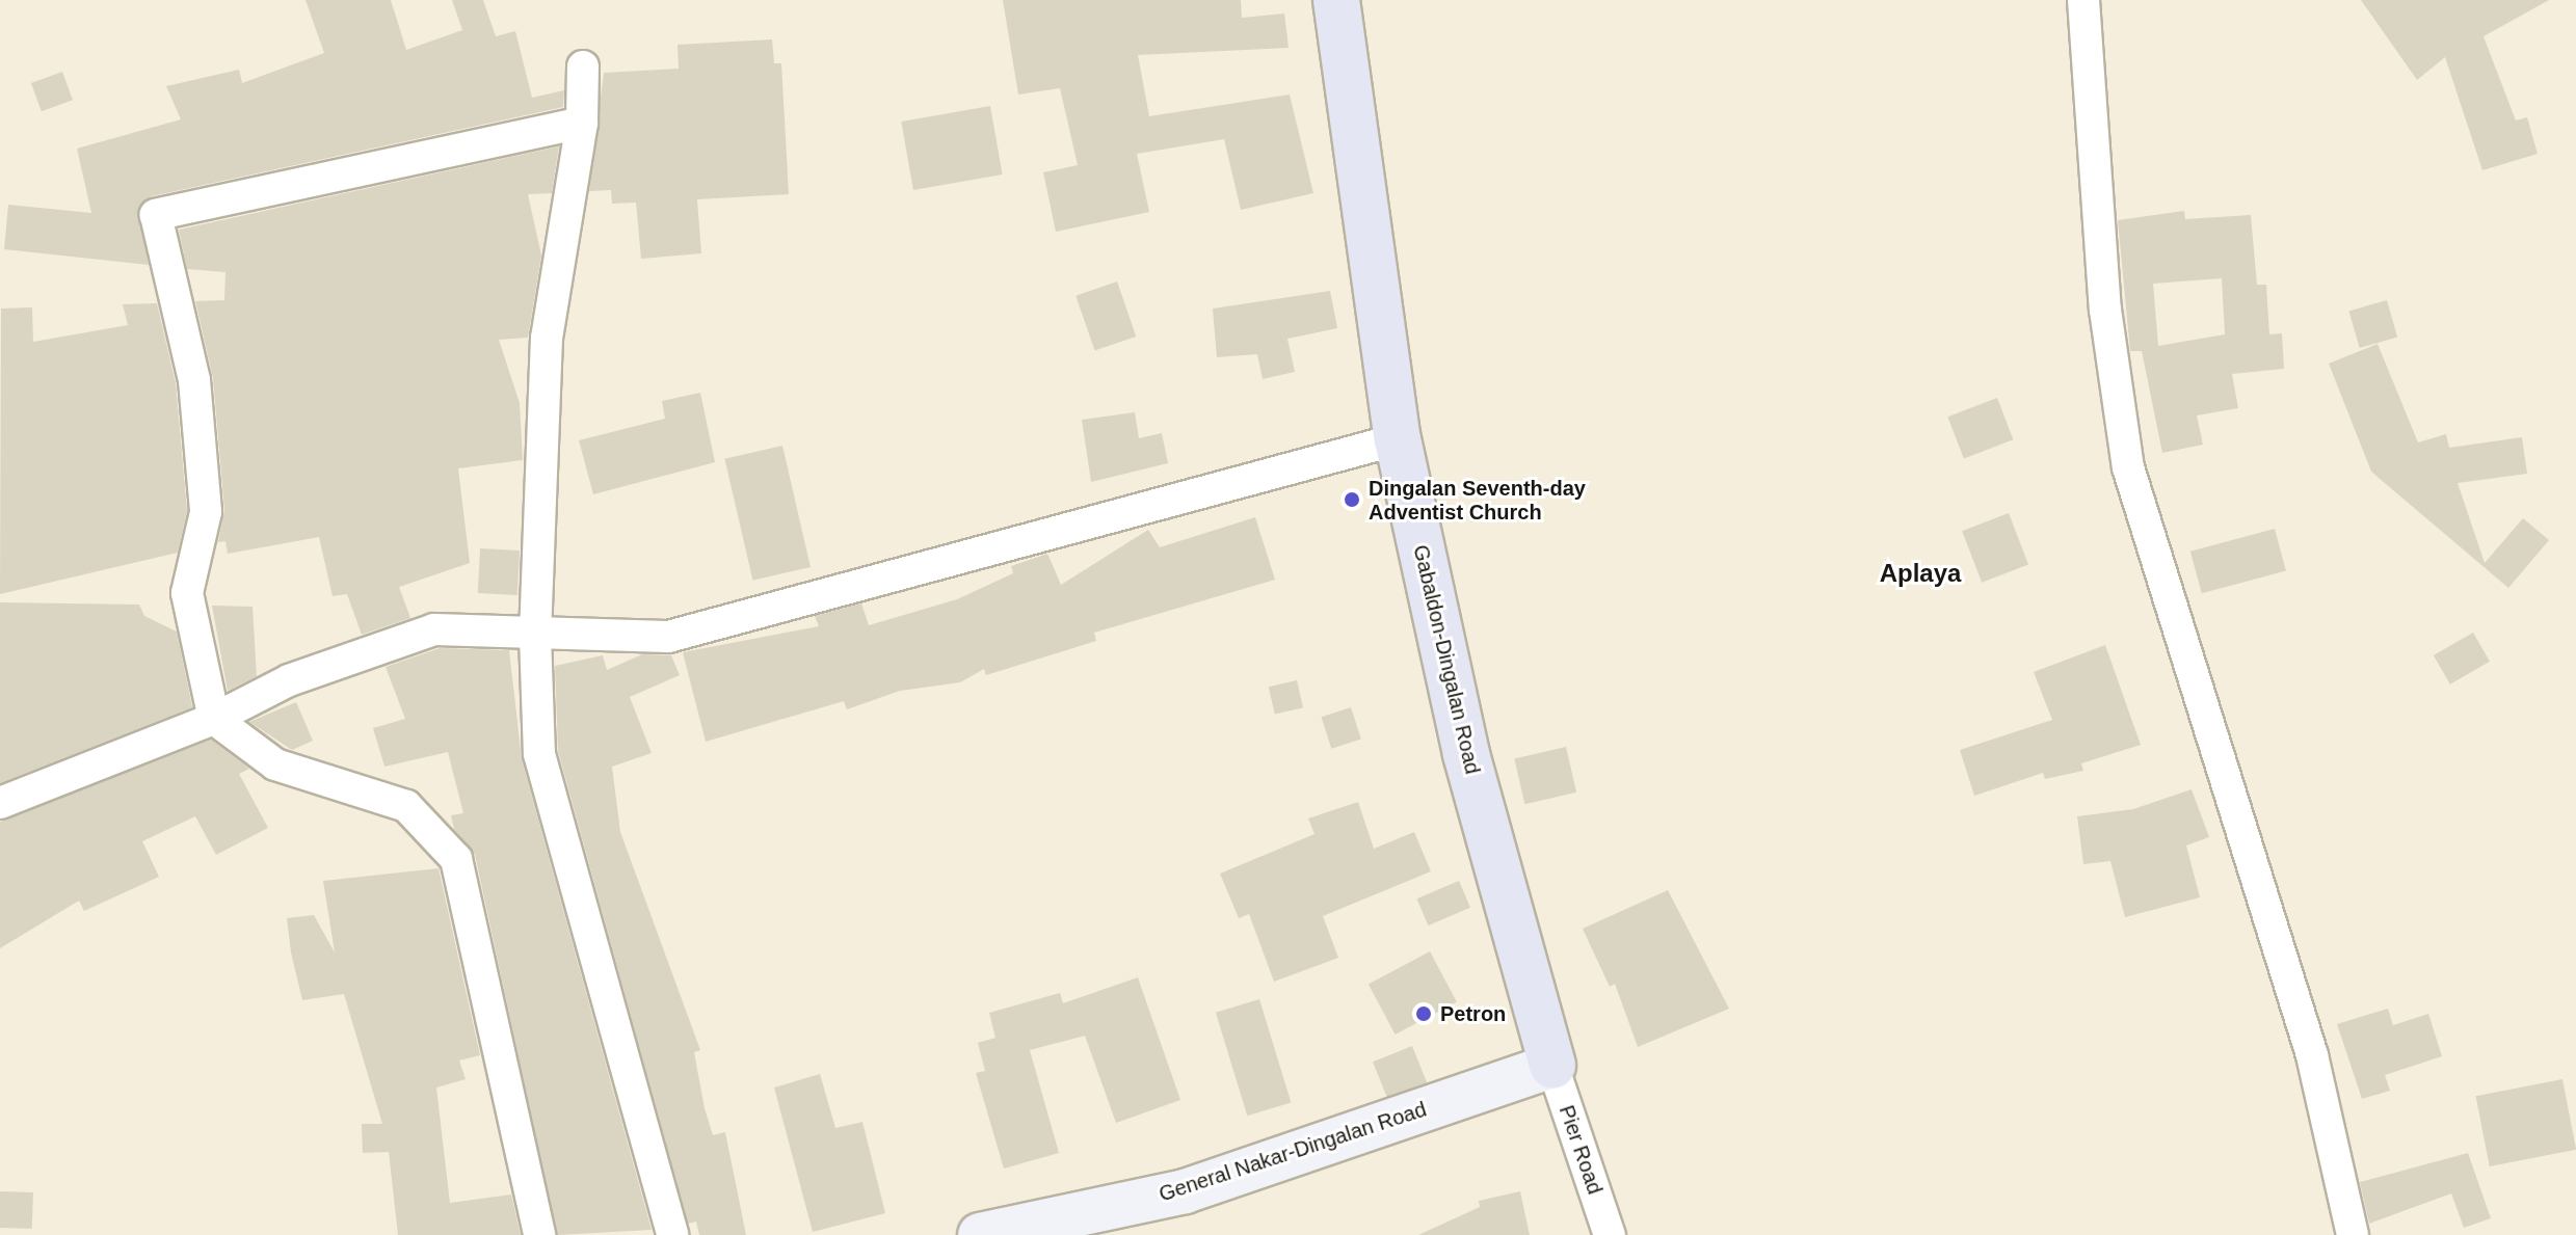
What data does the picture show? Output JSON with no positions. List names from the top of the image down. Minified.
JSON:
{"streets":{"main road":["Gabaldon-Dingalan Road","General Nakar-Dingalan Road"],"street":["Pier Road"]},"crossings":[["Gabaldon-Dingalan Road","Pier Road"],["Gabaldon-Dingalan Road","General Nakar-Dingalan Road"],["Pier Road","General Nakar-Dingalan Road"]],"districts":["Aplaya"],"places":["Dingalan Seventh-day Adventist Church","Petron"]}
